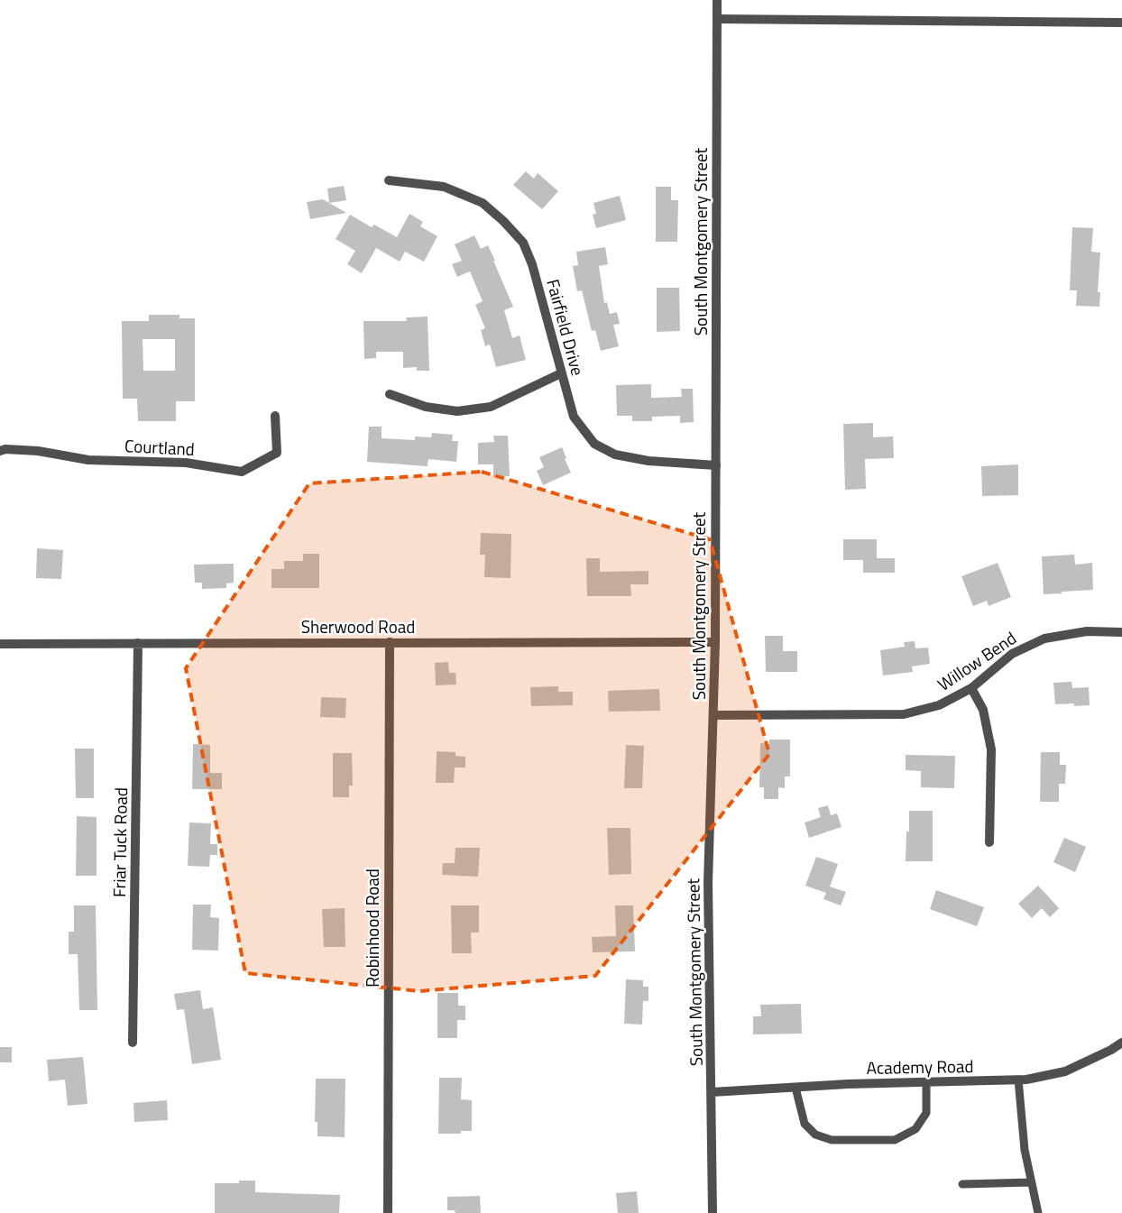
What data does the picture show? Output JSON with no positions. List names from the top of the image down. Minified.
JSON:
{"streets":{"street":["South Montgomery Street","Fairfield Drive","Courtland","Sherwood Road","Willow Bend","Friar Tuck Road","Robinhood Road","Academy Road"]},"crossings":[["South Montgomery Street","Fairfield Drive"],["South Montgomery Street","Sherwood Road"],["South Montgomery Street","Willow Bend"],["South Montgomery Street","Academy Road"],["Sherwood Road","Friar Tuck Road"],["Sherwood Road","Robinhood Road"]]}
